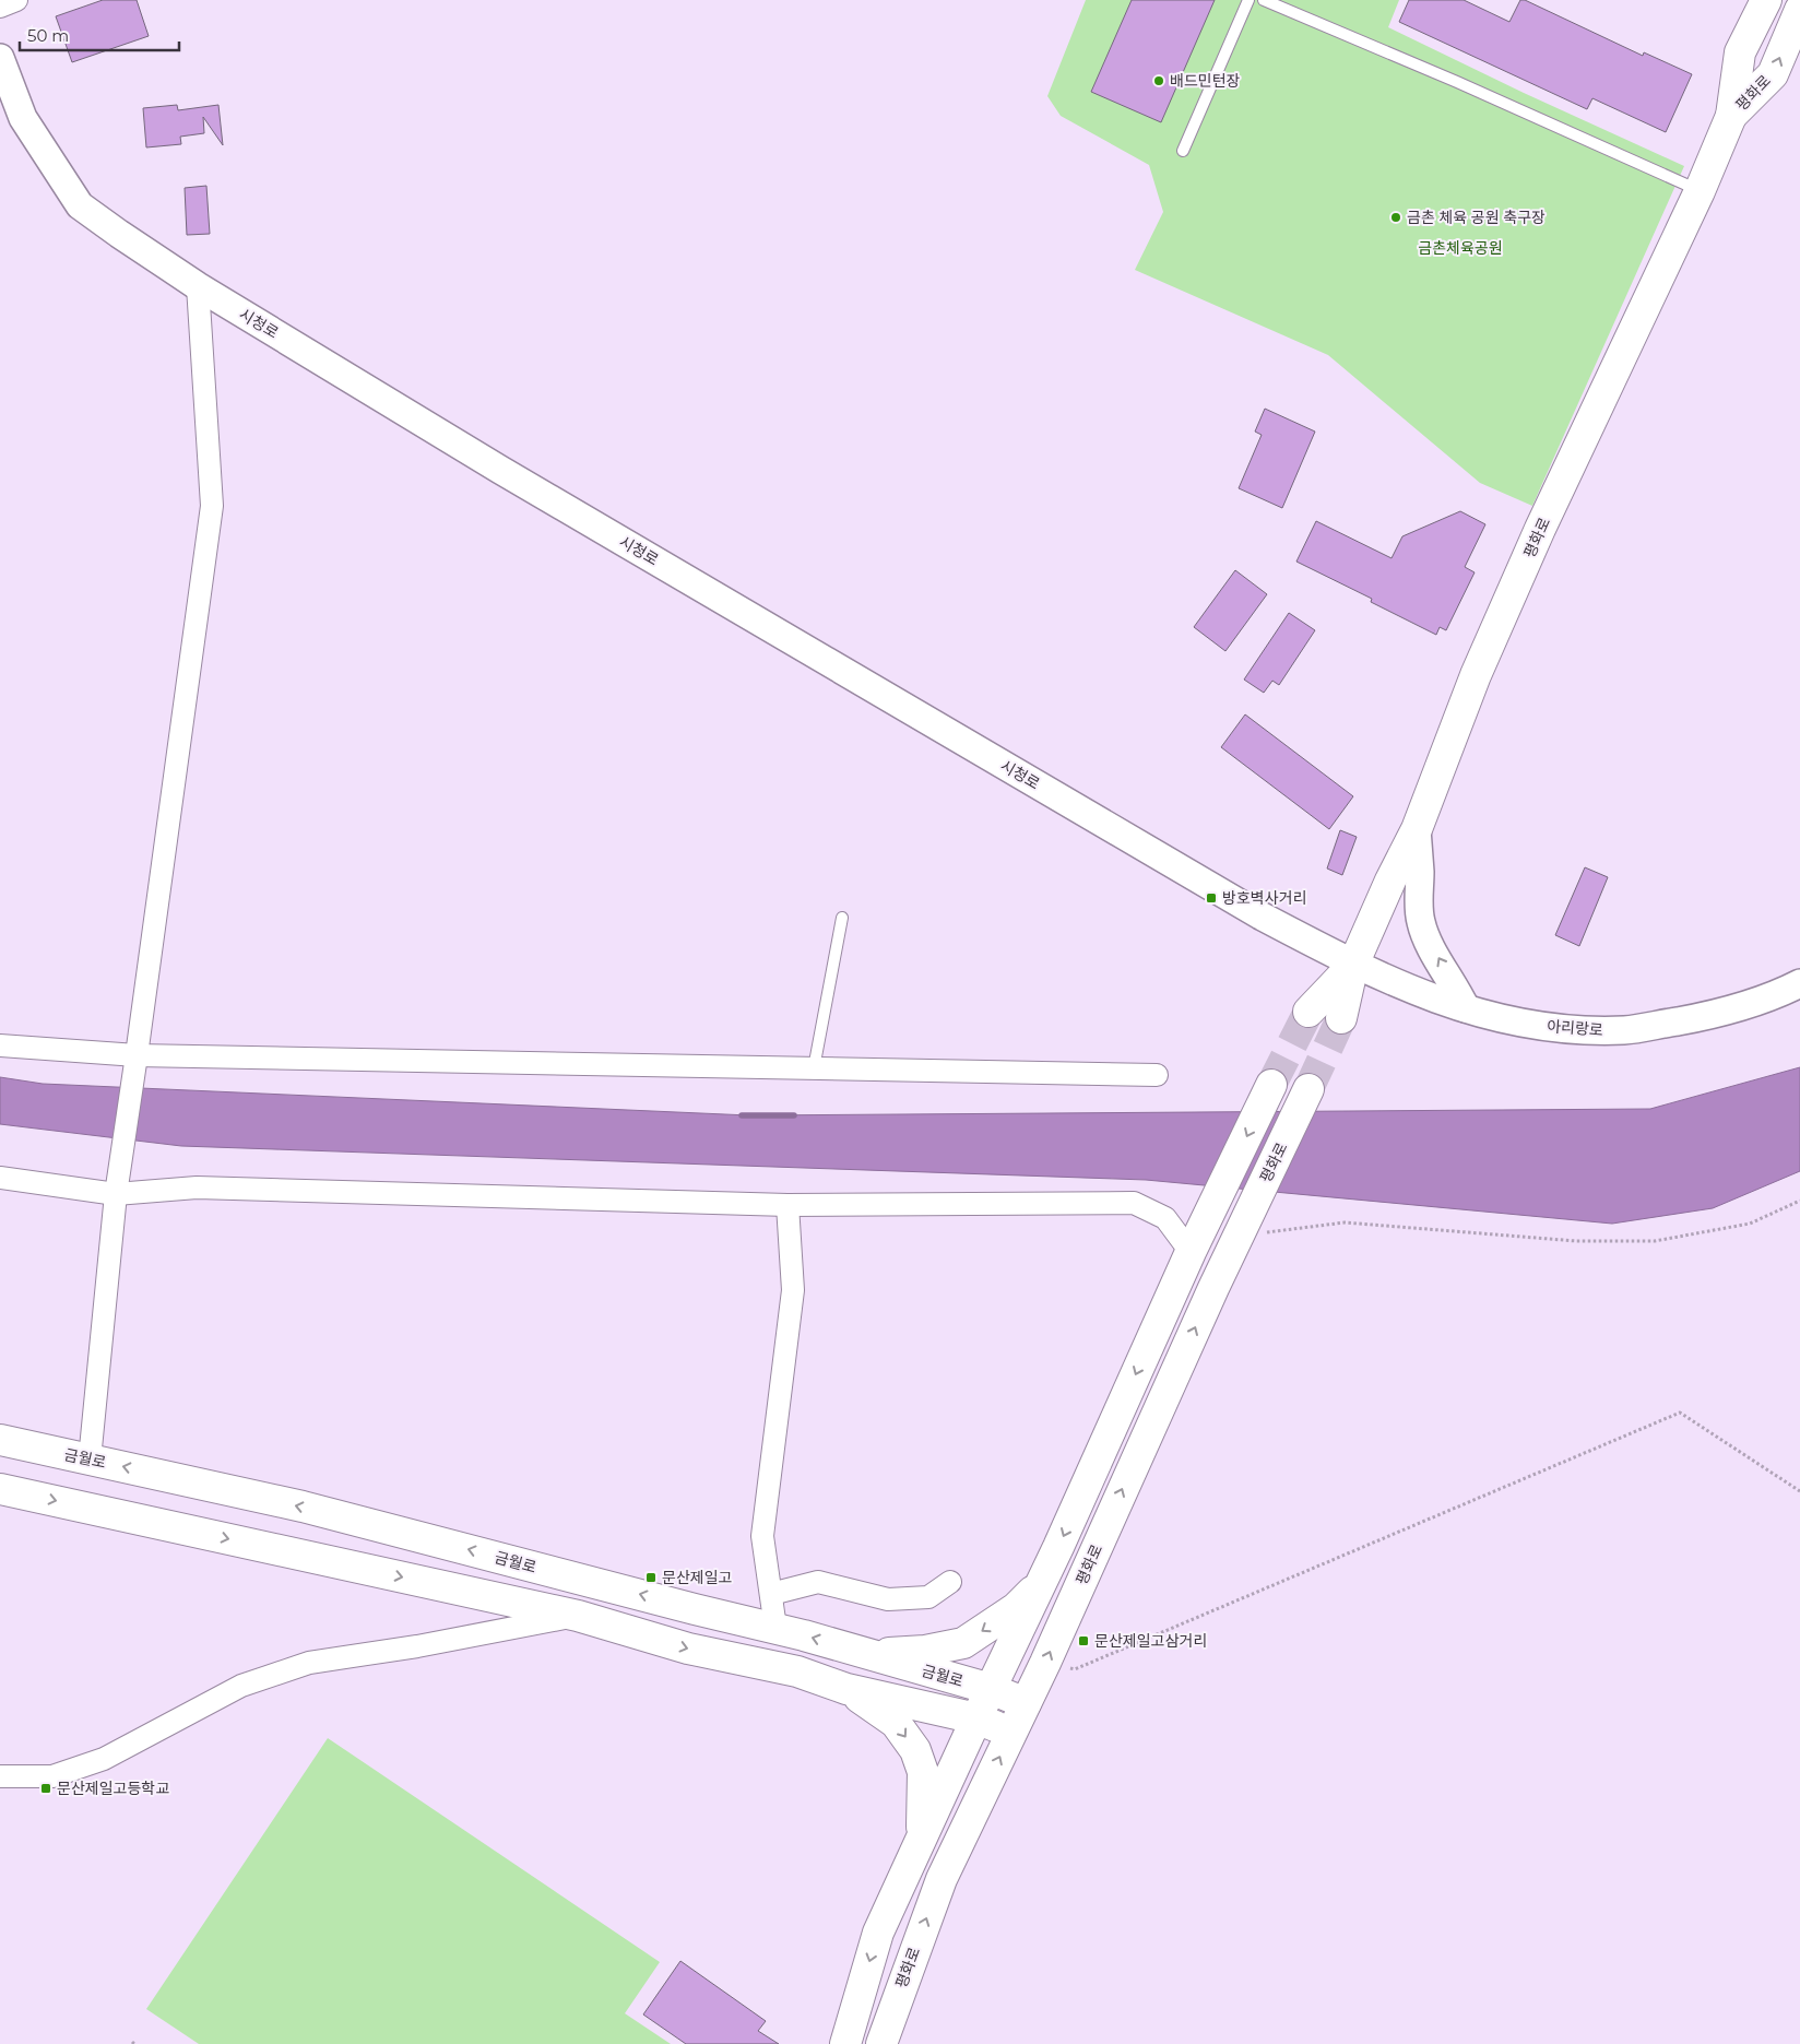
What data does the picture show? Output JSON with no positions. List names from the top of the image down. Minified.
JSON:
{"streets":{"main road":["평화로","금월로"],"street":["시청로","아리랑로"]},"crossings":[["평화로","시청로"],["평화로","아리랑로"],["평화로","금월로"],["시청로","아리랑로"]],"parks":["금촌체육공원"],"places":{"other":["배드민턴장","금촌 체육 공원 축구장"],"transit":["방호벽사거리","문산제일고","문산제일고삼거리","문산제일고등학교"]},"scale_bar":"50 m"}
